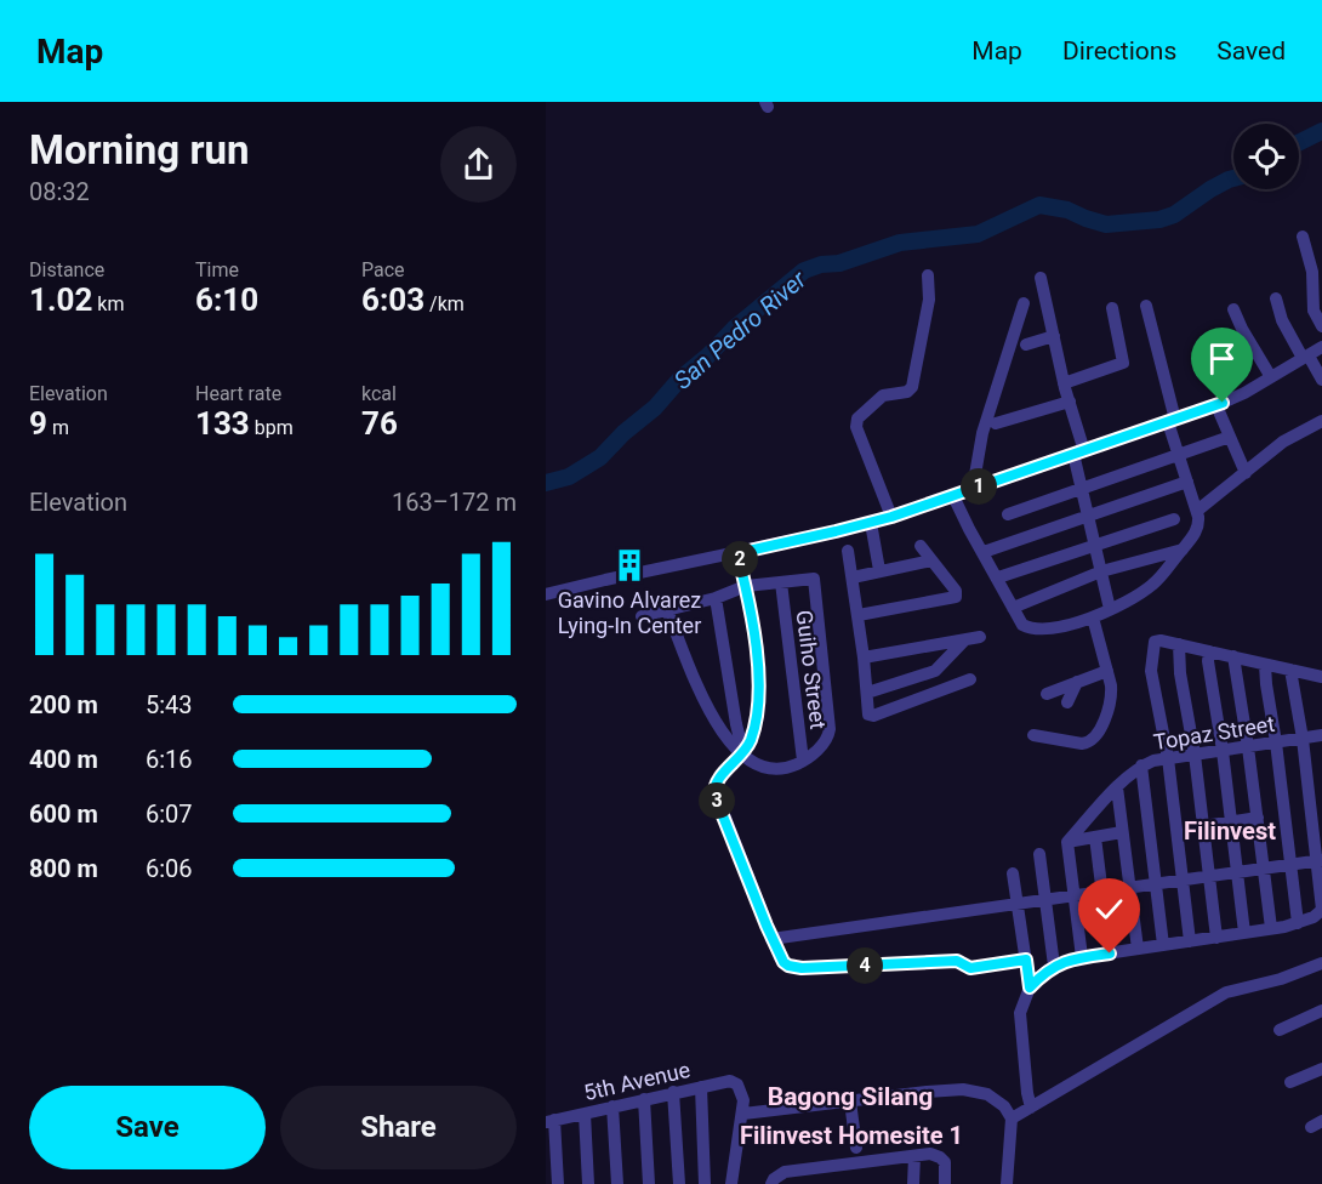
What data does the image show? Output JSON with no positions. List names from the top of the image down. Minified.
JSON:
{"streets":{"street":["Guiho Street","Topaz Street","5th Avenue"]},"districts":["Filinvest","Bagong Silang","Filinvest Homesite 1"],"water":["San Pedro River"],"places":{"building":["Gavino Alvarez Lying-In Center"]},"page":{"header":"Map","nav":["Map","Directions","Saved"],"heading":["Morning run","08:32"],"stats":[["Distance","1.02 km"],["Time","6:10"],["Pace","6:03 /km"],["Elevation","9 m"],["Heart rate","133 bpm"],["kcal","76"]],"pins":["1","2","3","4"],"chart":["Elevation","163–172 m"],"list":[{"name":"200 m","note":"5:43"},{"name":"400 m","note":"6:16"},{"name":"600 m","note":"6:07"},{"name":"800 m","note":"6:06"}],"buttons":["Save","Share"]}}
